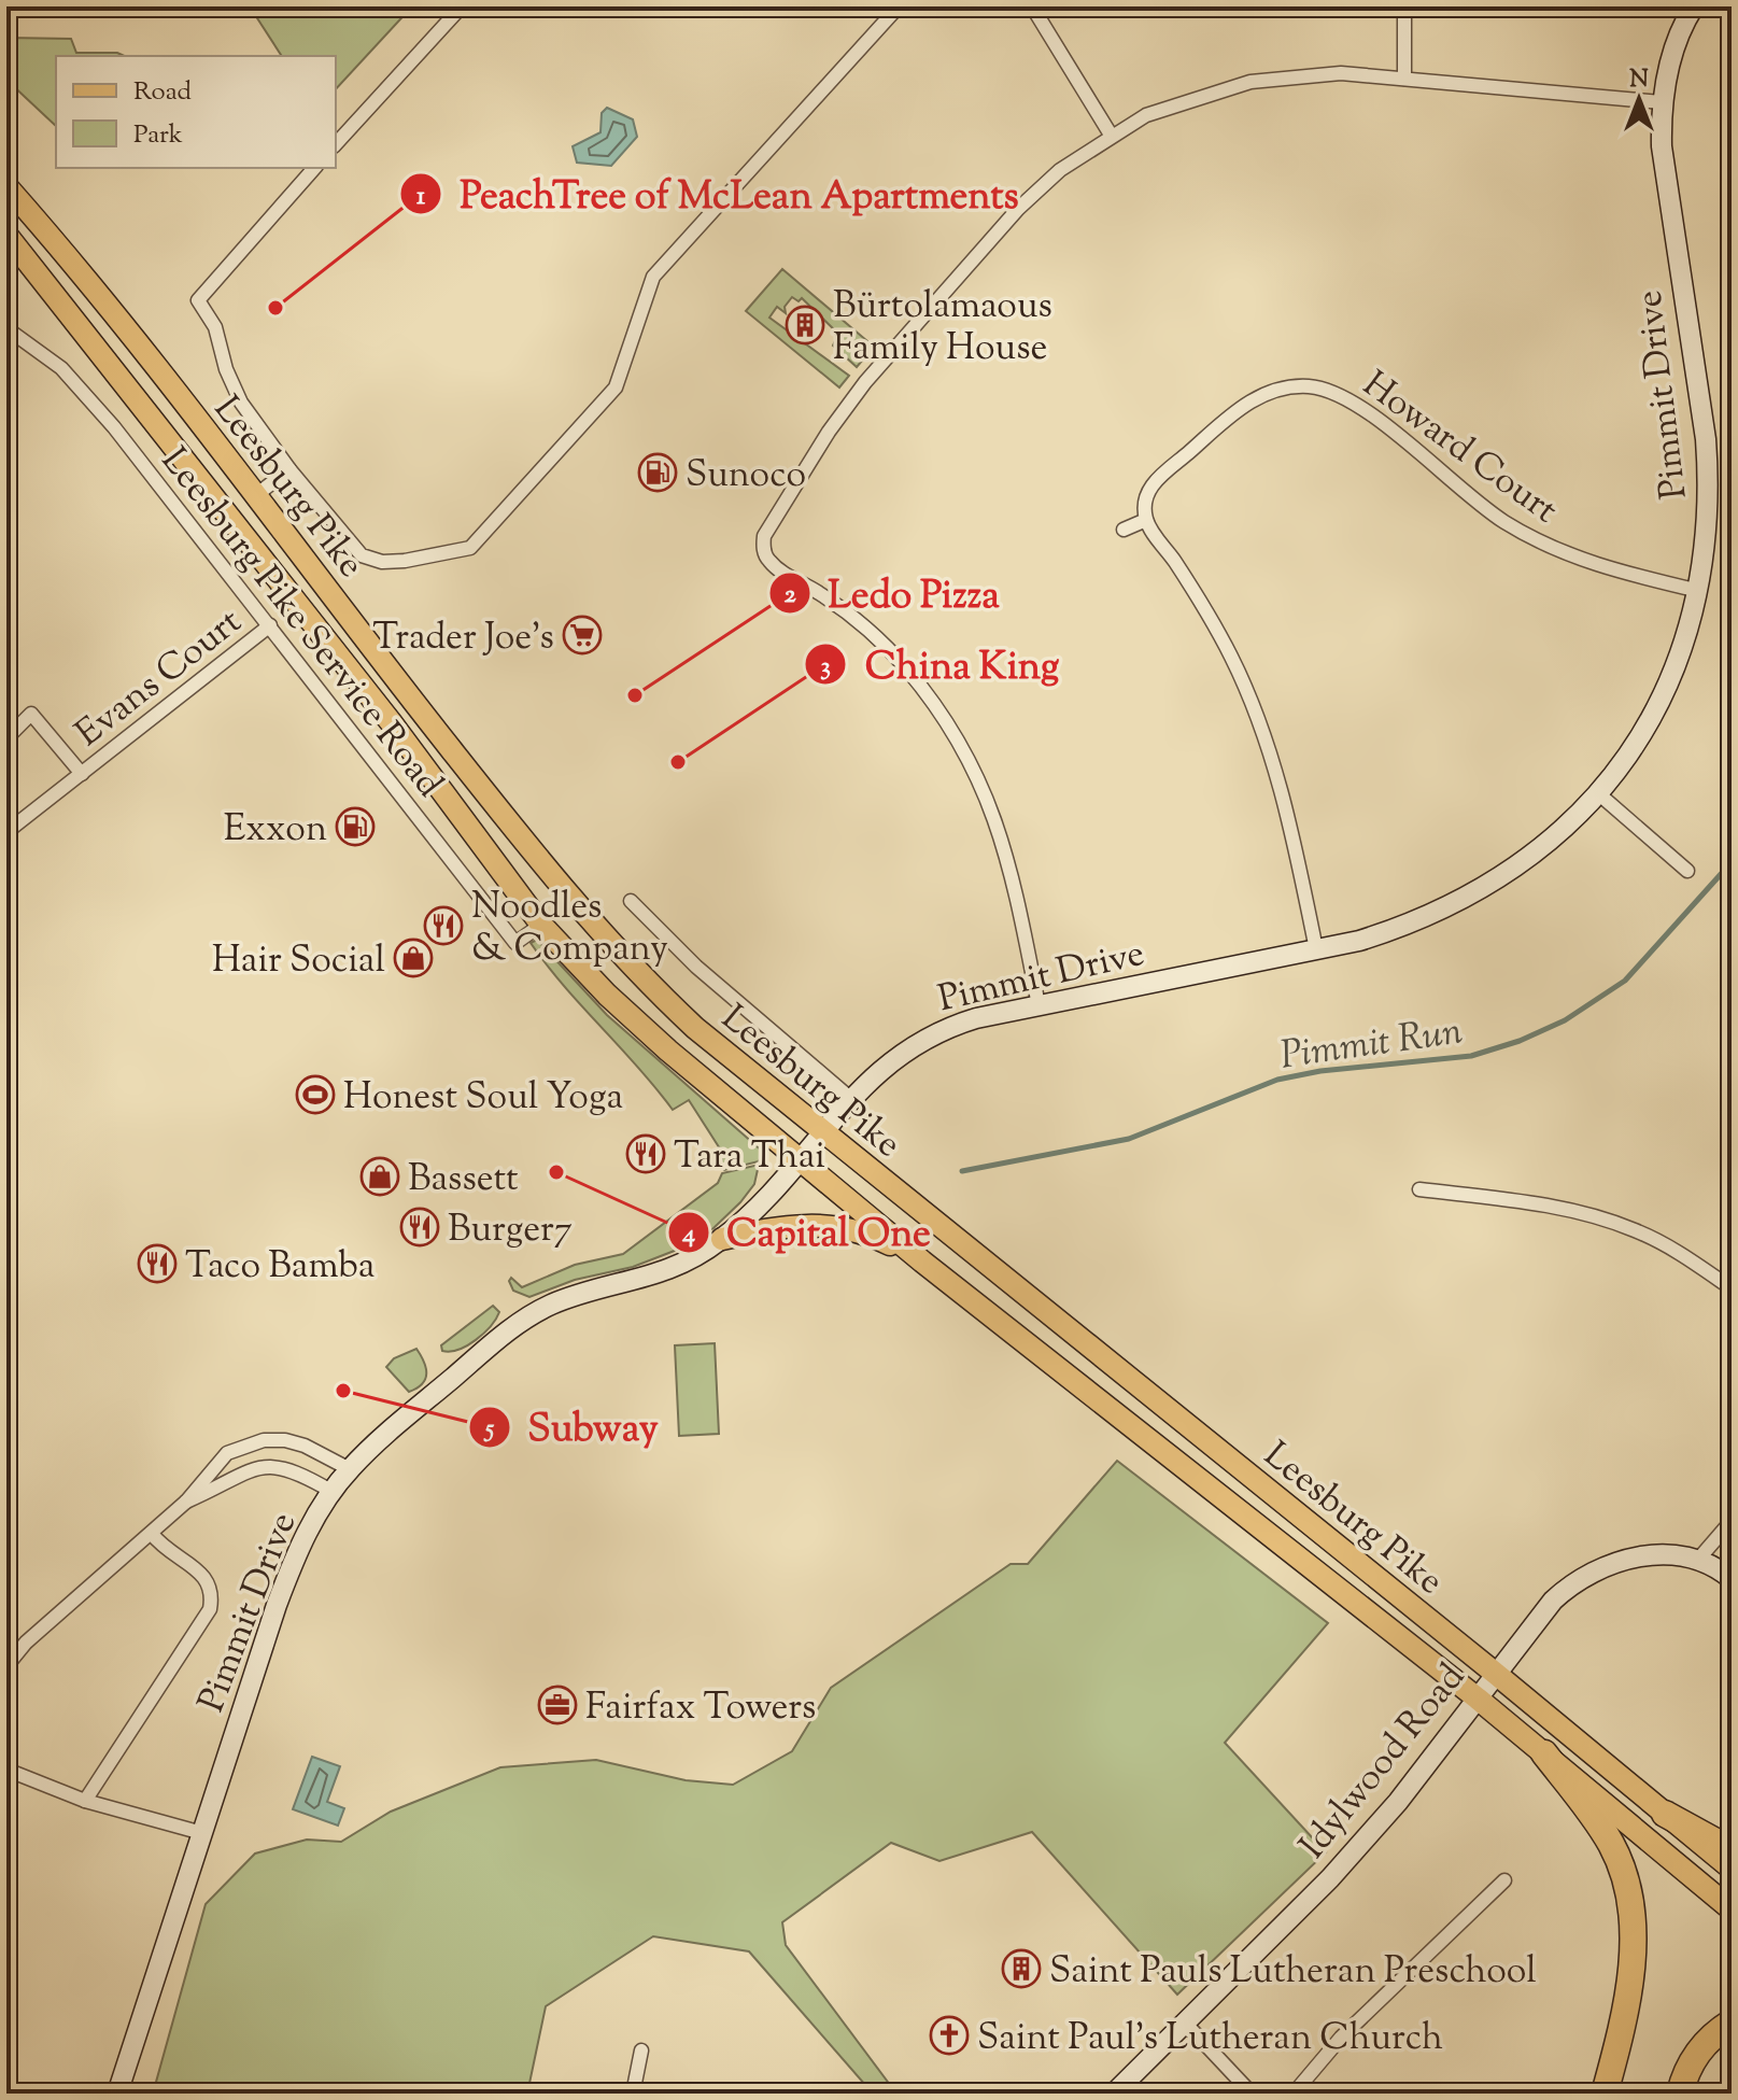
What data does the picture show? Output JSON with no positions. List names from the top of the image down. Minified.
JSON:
{"streets":{"main road":["Leesburg Pike"],"street":["Pimmit Drive","Howard Court","Leesburg Pike Service Road","Evans Court","Idylwood Road"]},"crossings":[["Pimmit Drive","Howard Court"],["Pimmit Drive","Leesburg Pike"],["Leesburg Pike","Leesburg Pike Service Road"],["Leesburg Pike","Idylwood Road"],["Leesburg Pike Service Road","Evans Court"]],"water":["Pimmit Run"],"places":{"other":["PeachTree of McLean Apartments","Ledo Pizza","China King","Capital One","Subway"],"building":["Bürtolamaous Family House","Saint Pauls Lutheran Preschool"],"fuel station":["Sunoco","Exxon"],"supermarket":["Trader Joe's"],"restaurant":["Noodles & Company","Tara Thai","Burger7","Taco Bamba"],"shop":["Hair Social","Bassett"],"sports":["Honest Soul Yoga"],"office":["Fairfax Towers"],"church":["Saint Paul's Lutheran Church"]},"legend":["Road","Park"],"north":"top"}
